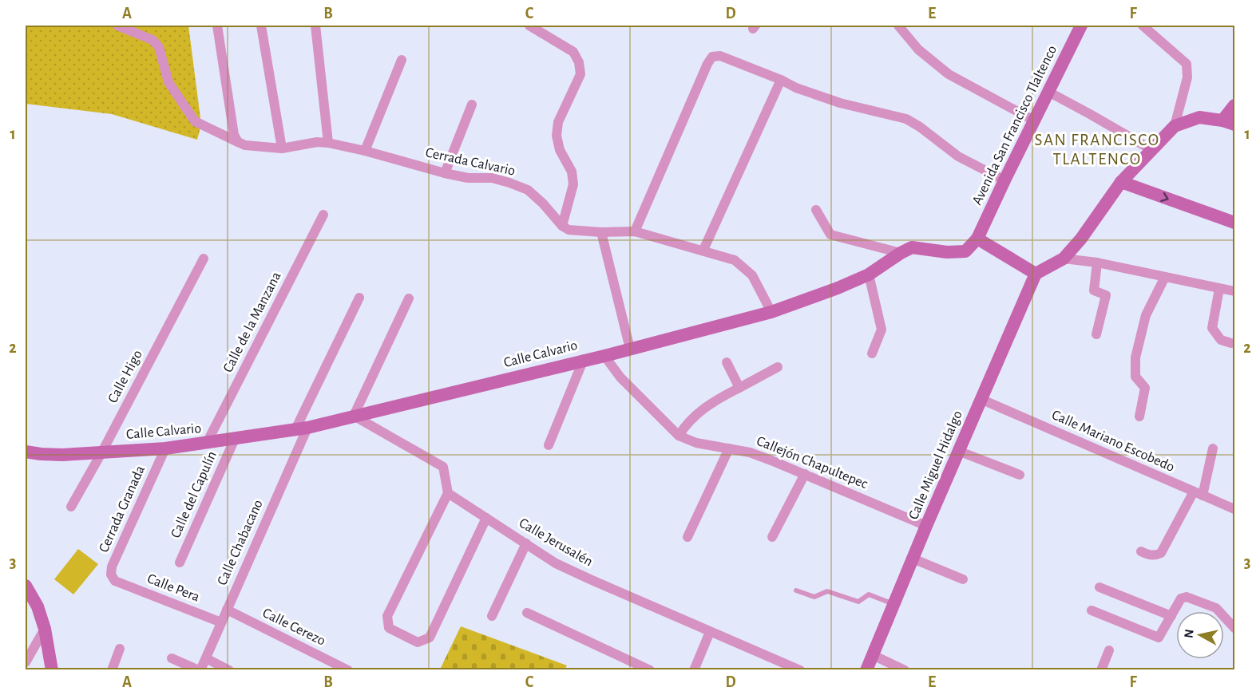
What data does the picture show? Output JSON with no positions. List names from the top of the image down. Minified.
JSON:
{"streets":{"street":["Avenida San Francisco Tlaltenco","Cerrada Calvario","Calle de la Manzana","Calle Calvario","Calle Higo","Calle Mariano Escobedo","Callejón Chapultepec","Calle Miguel Hidalgo","Calle del Capulín","Cerrada Granada","Calle Chabacano","Calle Jerusalén","Calle Pera","Calle Cerezo"]},"crossings":[["Avenida San Francisco Tlaltenco","Calle Calvario"],["Calle de la Manzana","Calle Calvario"],["Calle Calvario","Calle Higo"],["Calle Calvario","Callejón Chapultepec"],["Calle Calvario","Calle del Capulín"],["Calle Calvario","Cerrada Granada"],["Calle Calvario","Calle Chabacano"],["Calle Mariano Escobedo","Calle Miguel Hidalgo"],["Callejón Chapultepec","Calle Miguel Hidalgo"],["Cerrada Granada","Calle Pera"],["Calle Chabacano","Calle Pera"],["Calle Chabacano","Calle Cerezo"]],"districts":["SAN FRANCISCO TLALTENCO"],"north":"left","grid":{"columns":["A","B","C","D","E","F"],"rows":["1","2","3"]}}
